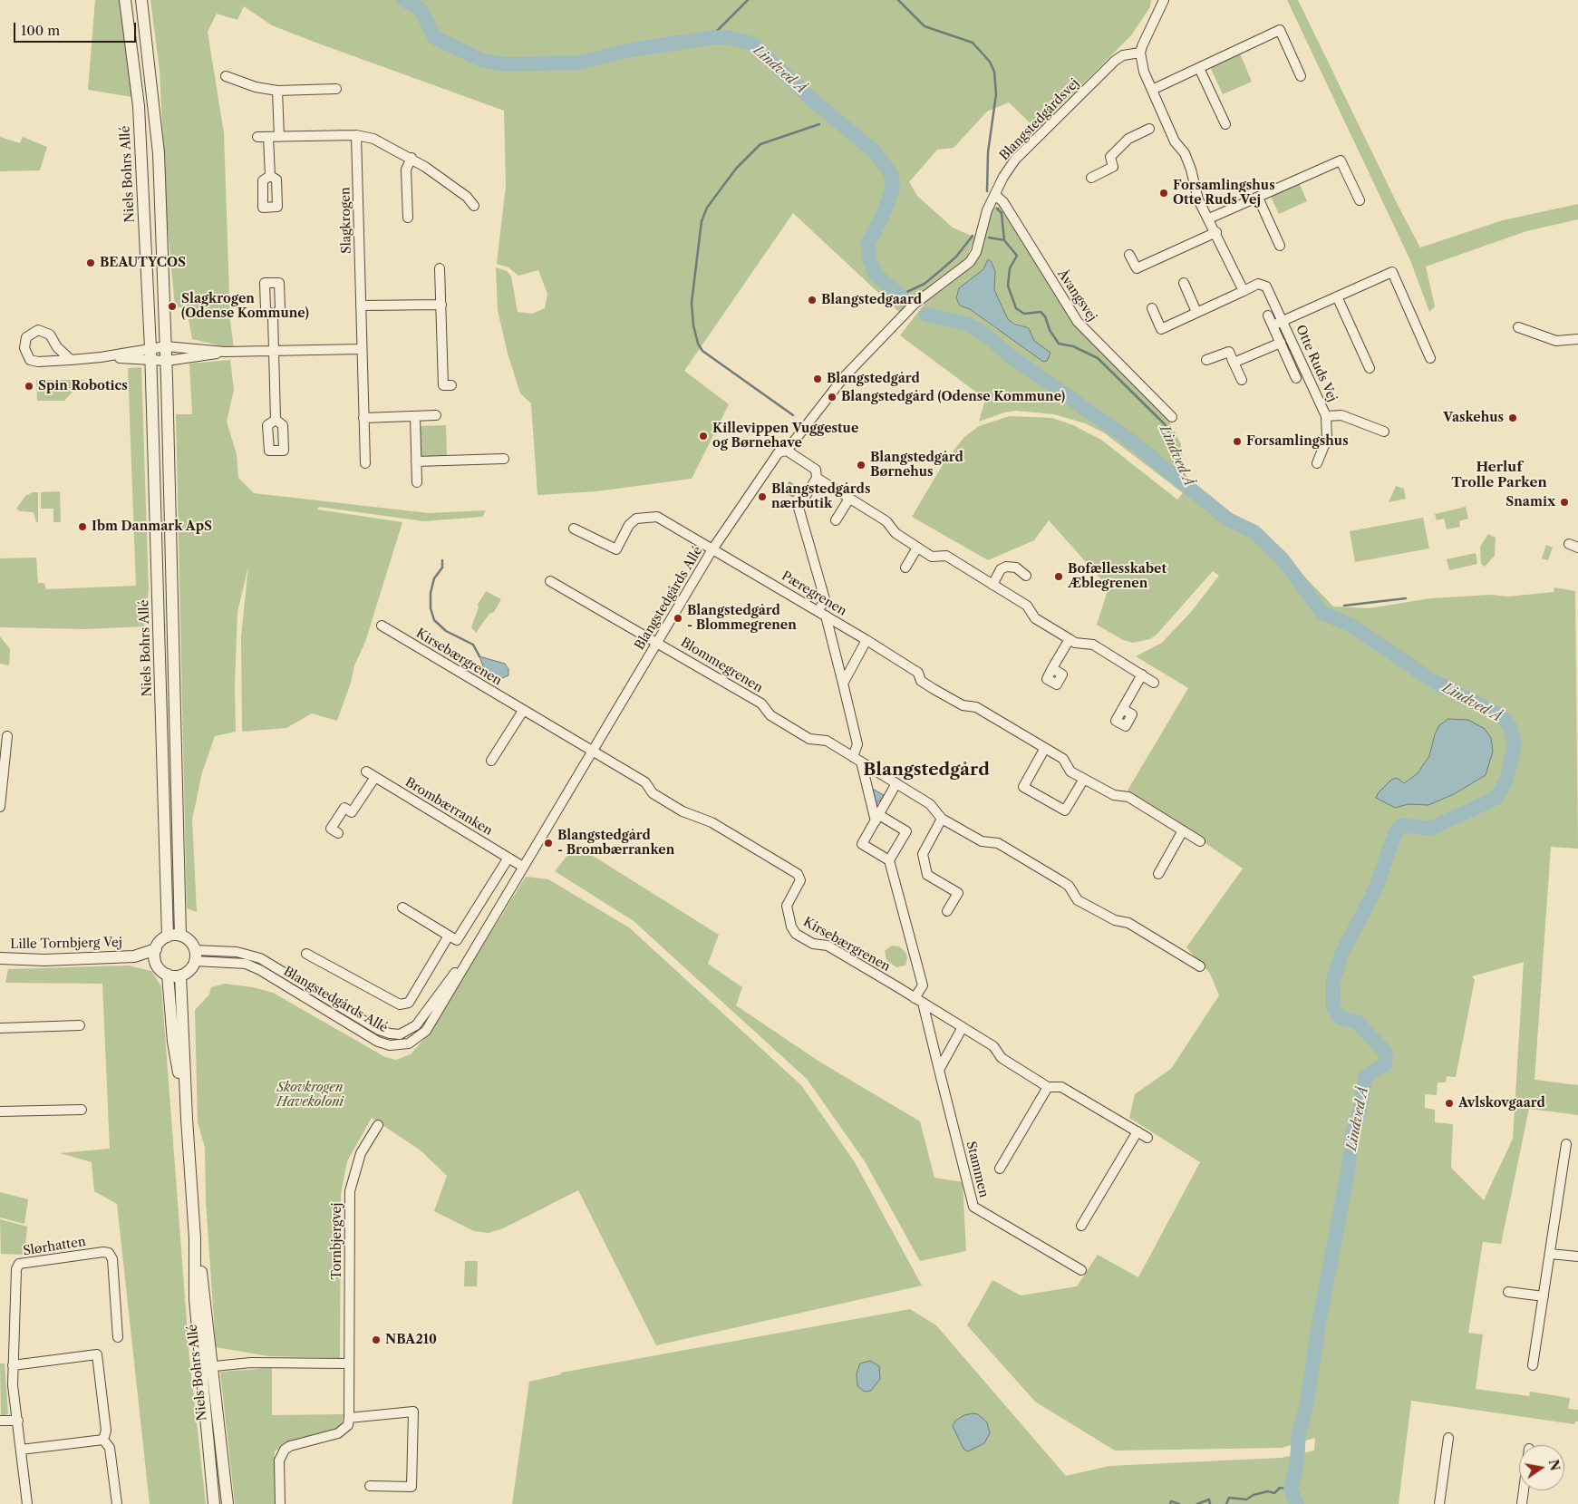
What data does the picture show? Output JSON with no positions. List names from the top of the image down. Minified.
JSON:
{"streets":{"street":["Blangstedgårdsvej","Niels Bohrs Allé","Slagkrogen","Åvangsvej","Otte Ruds Vej","Pæregrenen","Blangstedgårds Allé","Kirsebærgrenen","Blommegrenen","Brombærranken","Lille Tornbjerg Vej","Stammen","Tornbjergvej","Slørhatten"]},"crossings":[["Blangstedgårdsvej","Åvangsvej"],["Blangstedgårdsvej","Blangstedgårds Allé"],["Niels Bohrs Allé","Blangstedgårds Allé"],["Niels Bohrs Allé","Lille Tornbjerg Vej"],["Pæregrenen","Blangstedgårds Allé"],["Blangstedgårds Allé","Kirsebærgrenen"],["Blangstedgårds Allé","Blommegrenen"],["Blangstedgårds Allé","Brombærranken"],["Blangstedgårds Allé","Lille Tornbjerg Vej"],["Kirsebærgrenen","Stammen"]],"districts":["Herluf Trolle Parken","Blangstedgård"],"water":["Lindved Å"],"parks":["Skovkrogen Havekoloni"],"places":["Forsamlingshus Otte Ruds Vej","BEAUTYCOS","Blangstedgaard","Slagkrogen (Odense Kommune)","Blangstedgård","Spin Robotics","Blangstedgård (Odense Kommune)","Vaskehus","Killevippen Vuggestue og Børnehave","Forsamlingshus","Blangstedgård Børnehus","Blangstedgårds nærbutik","Snamix","Ibm Danmark ApS","Bofællesskabet Æblegrenen","Blangstedgård - Blommegrenen","Blangstedgård - Brombærranken","Avlskovgaard","NBA210"],"scale_bar":"100 m","north":"right"}
